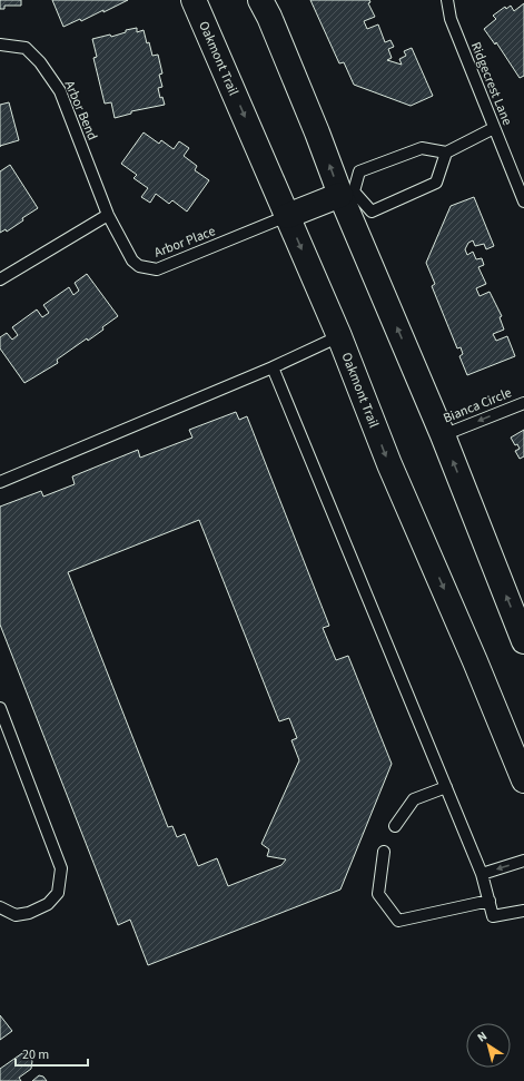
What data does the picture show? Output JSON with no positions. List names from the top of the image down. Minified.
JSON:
{"streets":{"street":["Oakmont Trail"],"lane":["Ridgecrest Lane","Arbor Bend","Arbor Place","Bianca Circle"]},"crossings":[["Oakmont Trail","Arbor Place"],["Arbor Bend","Arbor Place"]],"one_way":["Bianca Circle"],"scale_bar":"20 m","north":"top left"}
